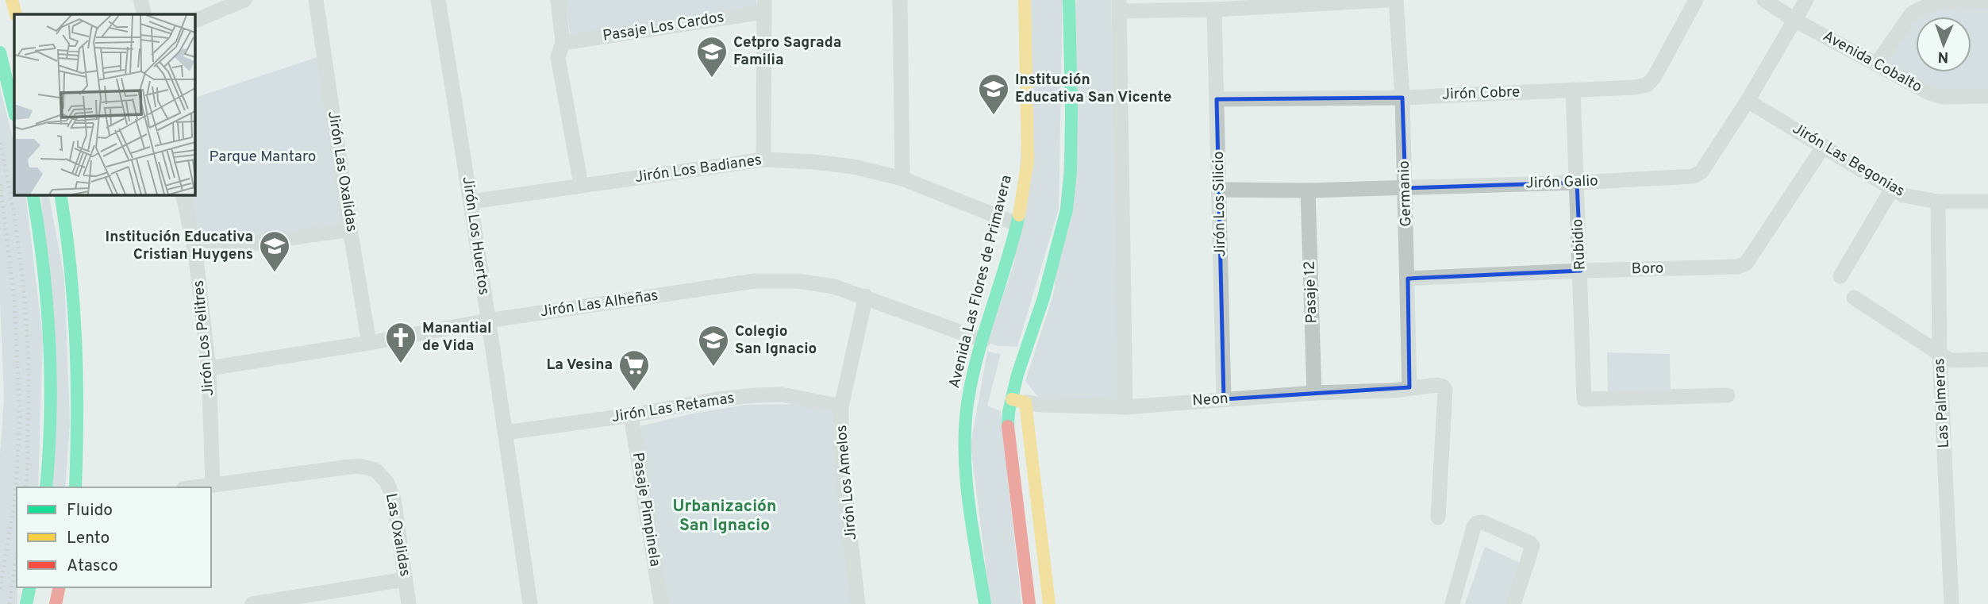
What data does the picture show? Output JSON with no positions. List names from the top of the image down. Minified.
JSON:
{"streets":{"main road":["Avenida Las Flores de Primavera"],"street":["Pasaje Los Cardos","Avenida Cobalto","Jirón Cobre","Jirón Las Begonias","Jirón Los Badianes","Jirón Las Oxalidas","Jirón Galio","Germanio","Jirón Los Silicio","Jirón Los Huertos","Rubidio","Boro","Pasaje 12","Jirón Las Alheñas","Jirón Los Pelitres","Neon","Las Palmeras","Jirón Las Retamas","Jirón Los Amelos","Pasaje Pimpinela","Las Oxalidas"]},"crossings":[["Avenida Cobalto","Jirón Galio"],["Jirón Cobre","Germanio"],["Jirón Cobre","Jirón Los Silicio"],["Jirón Cobre","Rubidio"],["Jirón Las Begonias","Jirón Galio"],["Jirón Las Begonias","Boro"],["Jirón Las Begonias","Las Palmeras"],["Jirón Los Badianes","Jirón Los Huertos"],["Jirón Los Badianes","Avenida Las Flores de Primavera"],["Jirón Las Oxalidas","Jirón Las Alheñas"],["Jirón Galio","Germanio"],["Jirón Galio","Jirón Los Silicio"],["Jirón Galio","Rubidio"],["Jirón Galio","Pasaje 12"],["Germanio","Boro"],["Germanio","Neon"],["Jirón Los Silicio","Neon"],["Jirón Los Huertos","Jirón Las Alheñas"],["Jirón Los Huertos","Jirón Las Retamas"],["Rubidio","Boro"],["Avenida Las Flores de Primavera","Jirón Las Alheñas"],["Pasaje 12","Neon"],["Jirón Las Alheñas","Jirón Los Pelitres"],["Jirón Las Alheñas","Jirón Los Amelos"],["Jirón Los Pelitres","Las Oxalidas"],["Jirón Las Retamas","Jirón Los Amelos"],["Jirón Las Retamas","Pasaje Pimpinela"]],"districts":["Urbanización San Ignacio"],"parks":["Parque Mantaro"],"places":{"school or university":["Cetpro Sagrada Familia","Institución Educativa San Vicente","Institución Educativa Cristian Huygens","Colegio San Ignacio"],"church":["Manantial de Vida"],"supermarket":["La Vesina"]},"legend":["Fluido","Lento","Atasco"],"north":"bottom"}
